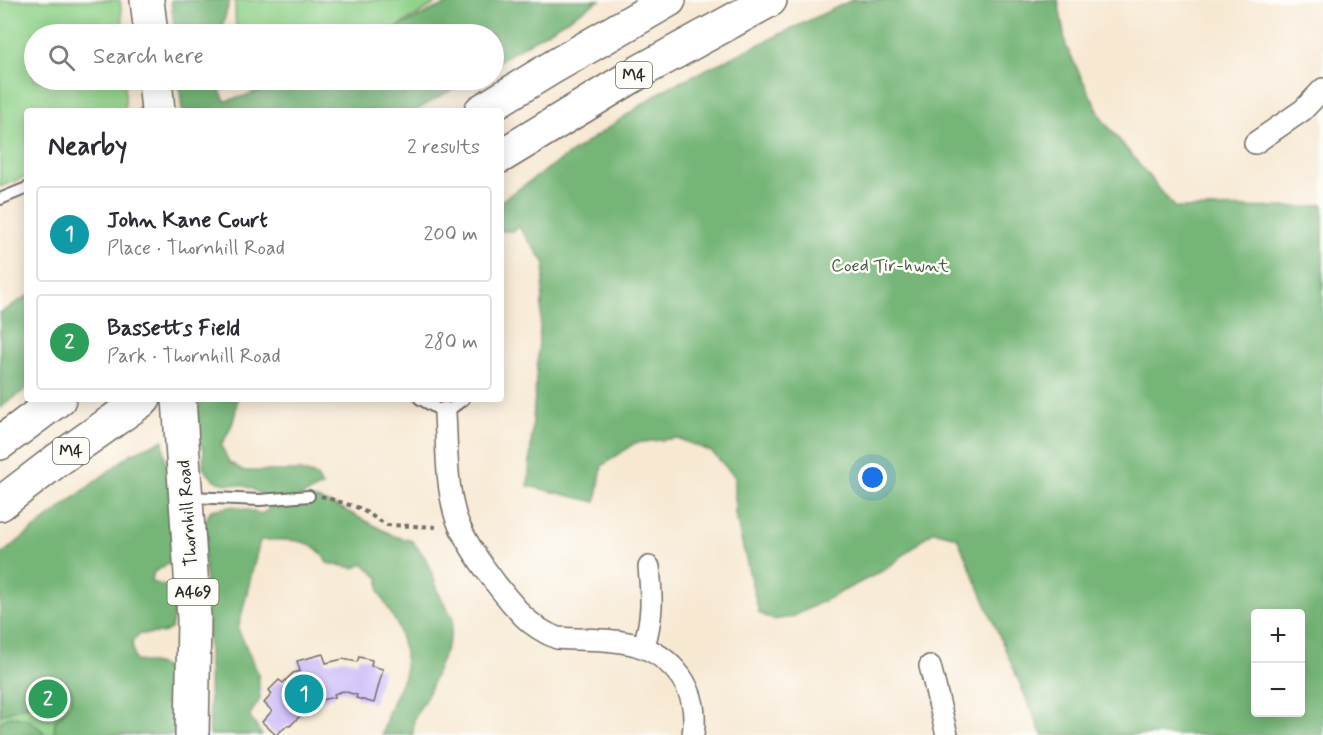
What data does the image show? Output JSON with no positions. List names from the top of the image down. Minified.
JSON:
{"streets":{"main road":["M4","Thornhill Road","A469"]},"parks":["Coed Tir-hwnt"],"page":{"search":"Search here","heading":["Nearby","2 results"],"list":[{"mark":"1","name":"John Kane Court","note":"Place · Thornhill Road","value":"200 m"},{"mark":"2","name":"Bassetts Field","note":"Park · Thornhill Road","value":"280 m"}],"map_buttons":["+","−"],"pins":["1","2"]}}
